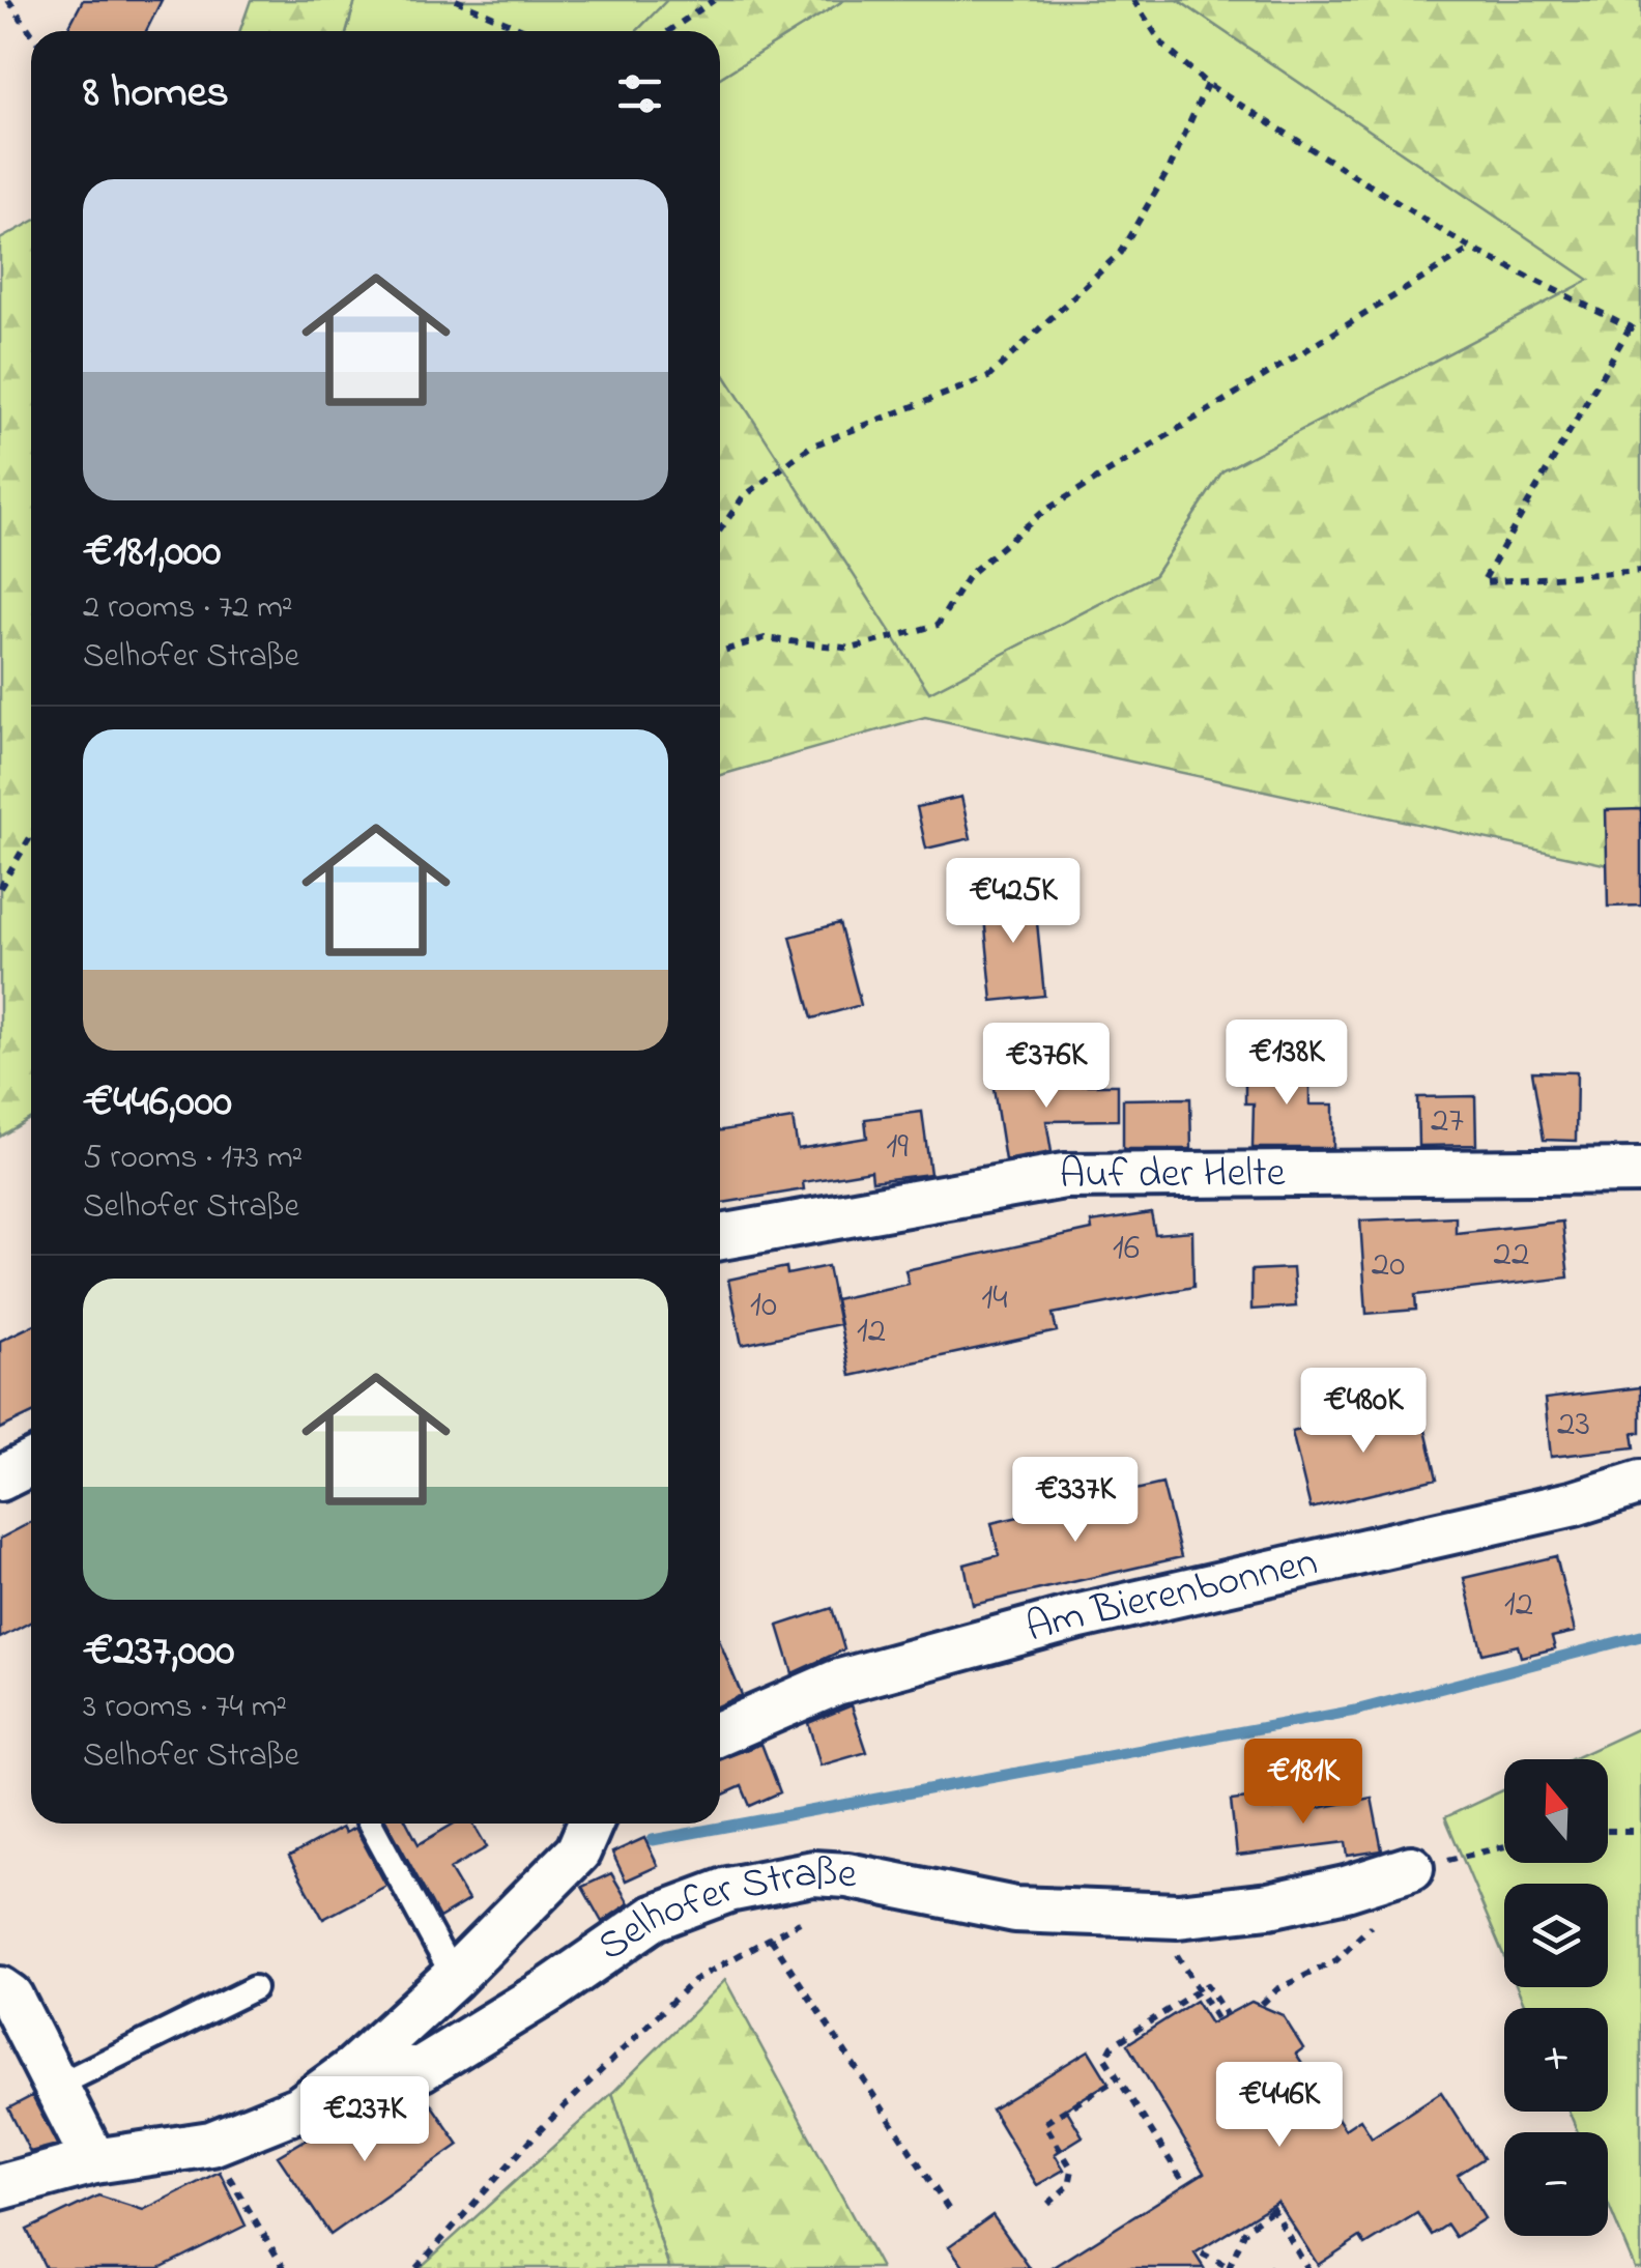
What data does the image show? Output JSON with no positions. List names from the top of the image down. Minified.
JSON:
{"streets":{"street":["Auf der Helte","Am Bierenbonnen","Selhofer Straße"]},"house_numbers":["27","19","16","22","20","14","10","12","23","12"],"north":"top","page":{"heading":"8 homes","list":[{"name":"€181,000","note":"2 rooms · 72 m² · Selhofer Straße"},{"name":"€446,000","note":"5 rooms · 173 m² · Selhofer Straße"},{"name":"€237,000","note":"3 rooms · 74 m² · Selhofer Straße"}],"price":["€425K","€138K","€376K","€480K","€337K","€181K","€446K","€237K"],"map_buttons":["+","−"]}}
